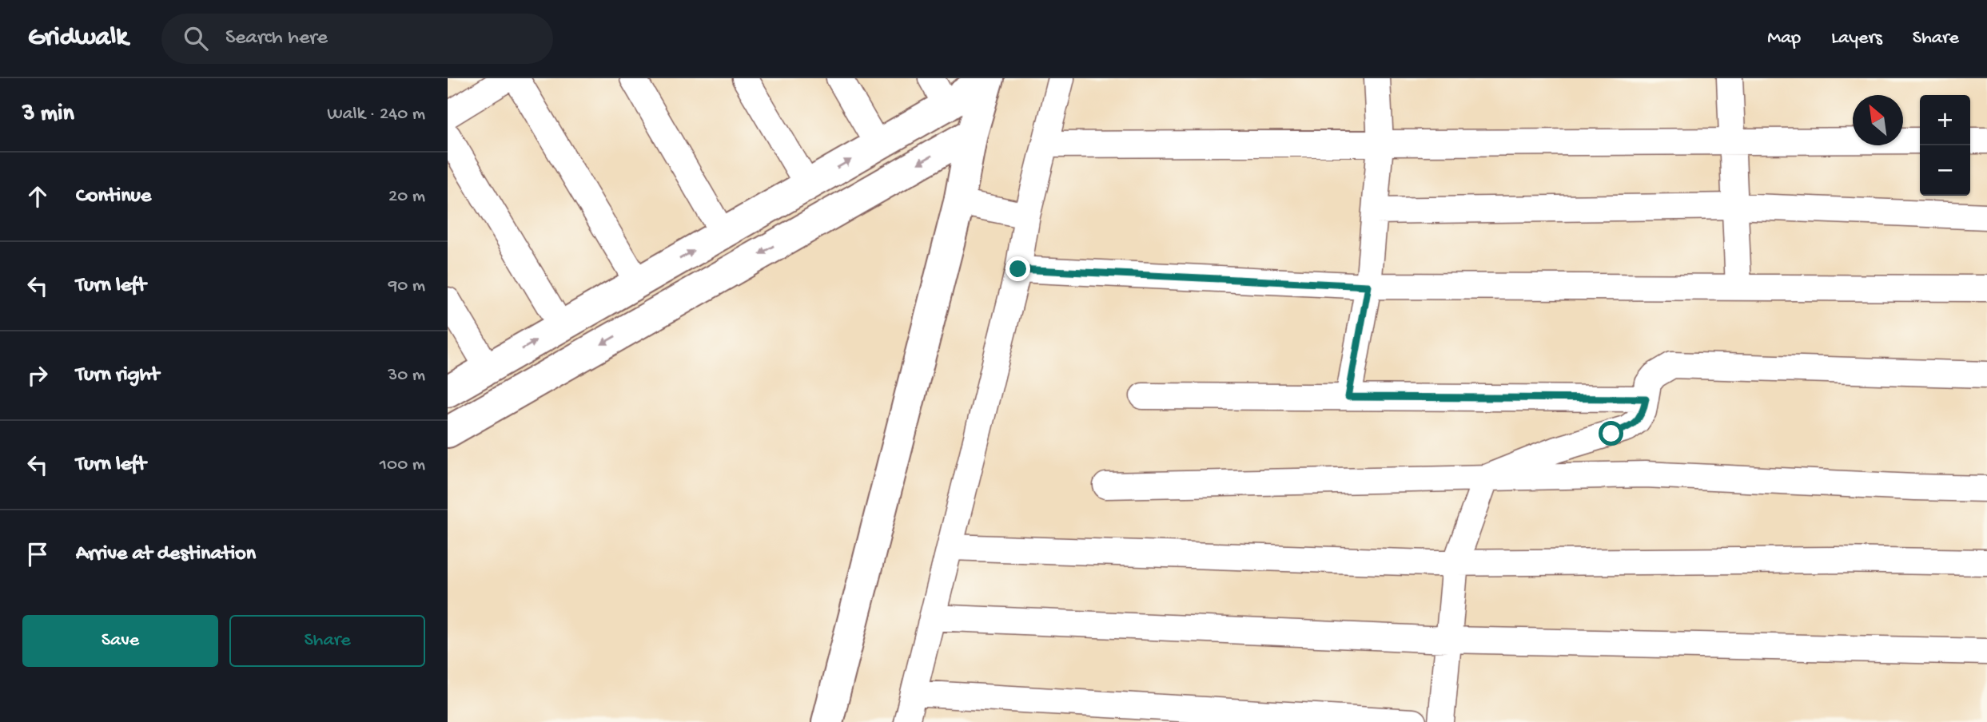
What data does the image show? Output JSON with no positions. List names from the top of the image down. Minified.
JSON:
{"north":"top left","page":{"header":"Gridwalk","search":"Search here","nav":["Map","Layers","Share"],"heading":["3 min","Walk · 240 m"],"map_buttons":["+","−"],"list":[["Continue","20 m"],["Turn left","90 m"],["Turn right","30 m"],["Turn left","100 m"],"Arrive at destination"],"buttons":["Save","Share"]}}
